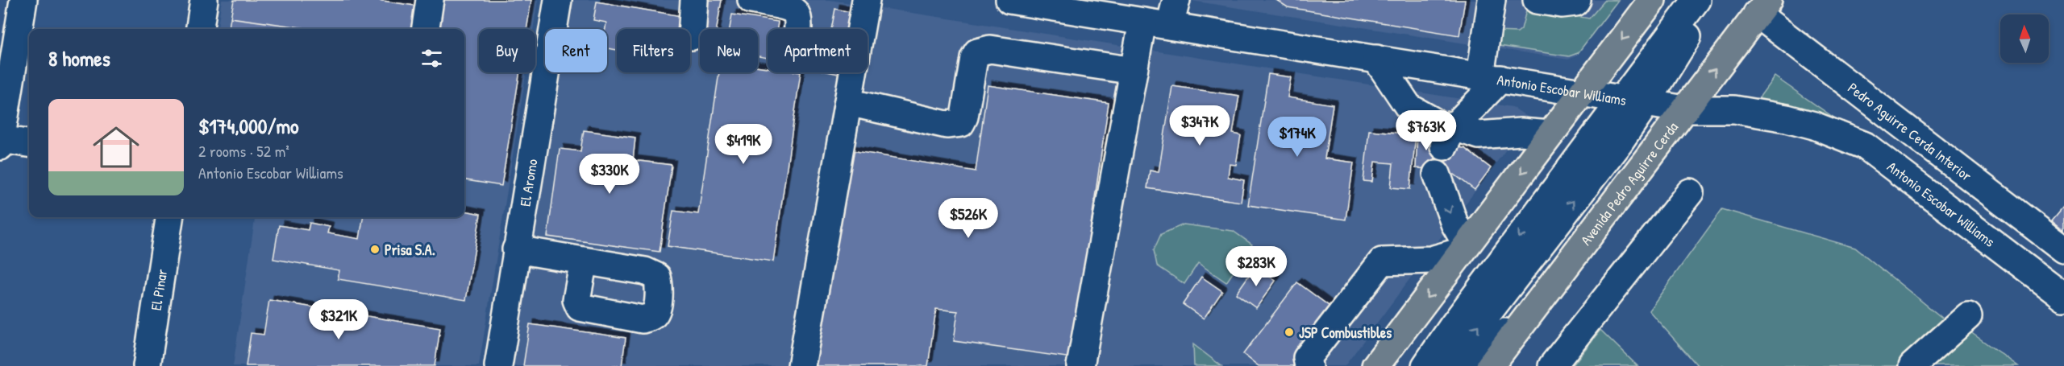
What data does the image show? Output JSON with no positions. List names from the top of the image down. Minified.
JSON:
{"streets":{"main road":["Avenida Pedro Aguirre Cerda"],"street":["Antonio Escobar Williams","Pedro Aguirre Cerda Interior","El Aromo","El Pinar"]},"crossings":[["Antonio Escobar Williams","Avenida Pedro Aguirre Cerda"],["Pedro Aguirre Cerda Interior","Avenida Pedro Aguirre Cerda"]],"places":["Prisa S.A.","JSP Combustibles"],"north":"top","page":{"chip":["Buy","Rent","Filters","New","Apartment"],"heading":"8 homes","list":[{"name":"$174,000/mo","note":"2 rooms · 52 m² · Antonio Escobar Williams"}],"price":["$347K","$763K","$174K","$419K","$330K","$526K","$283K","$321K"]}}
